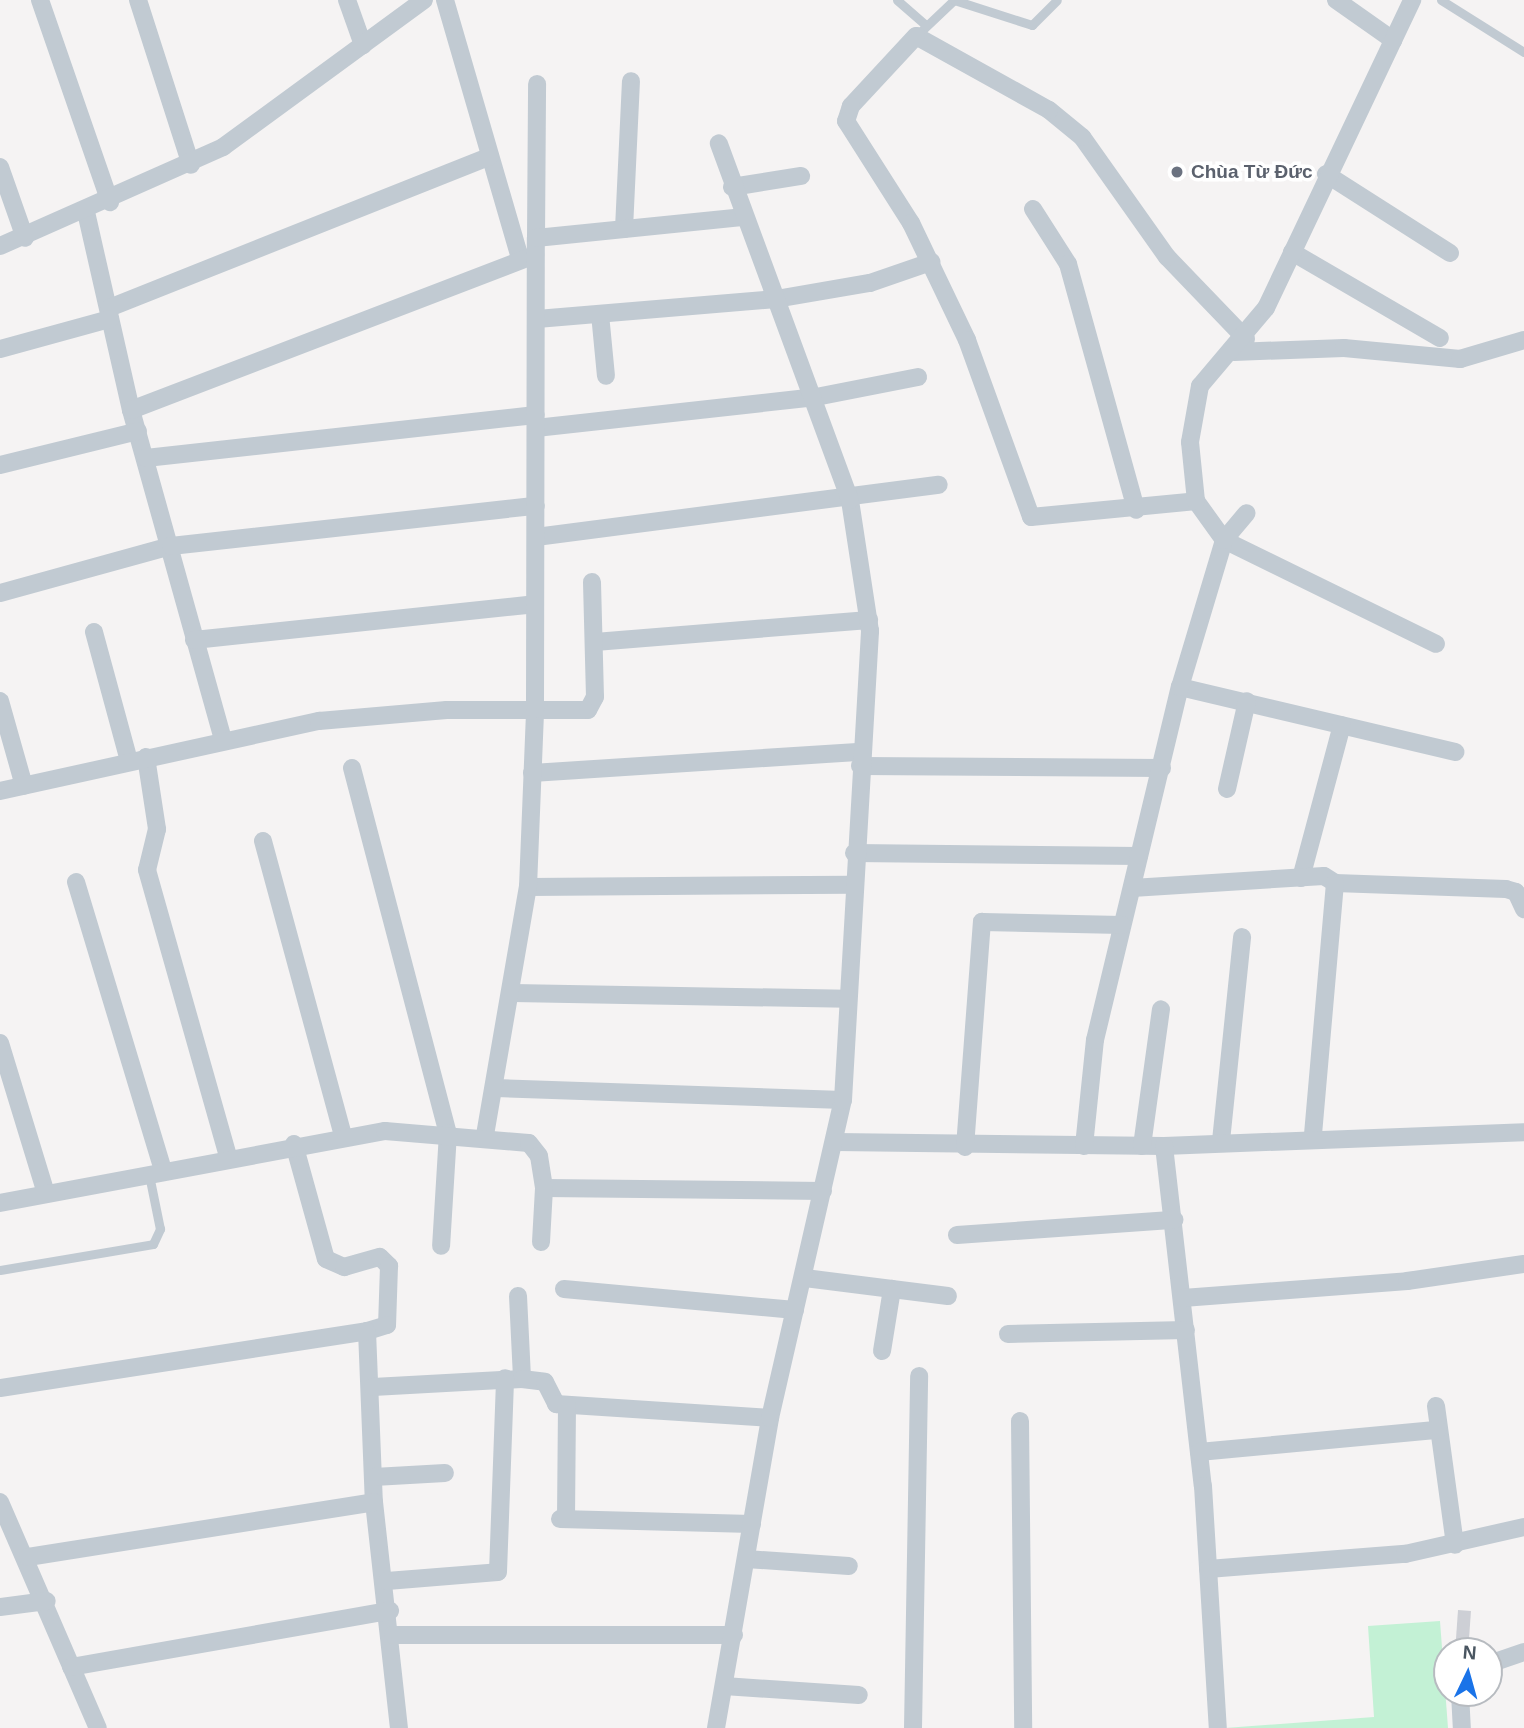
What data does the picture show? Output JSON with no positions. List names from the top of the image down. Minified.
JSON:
{"places":["Chùa Từ Đức"],"north":"top"}
